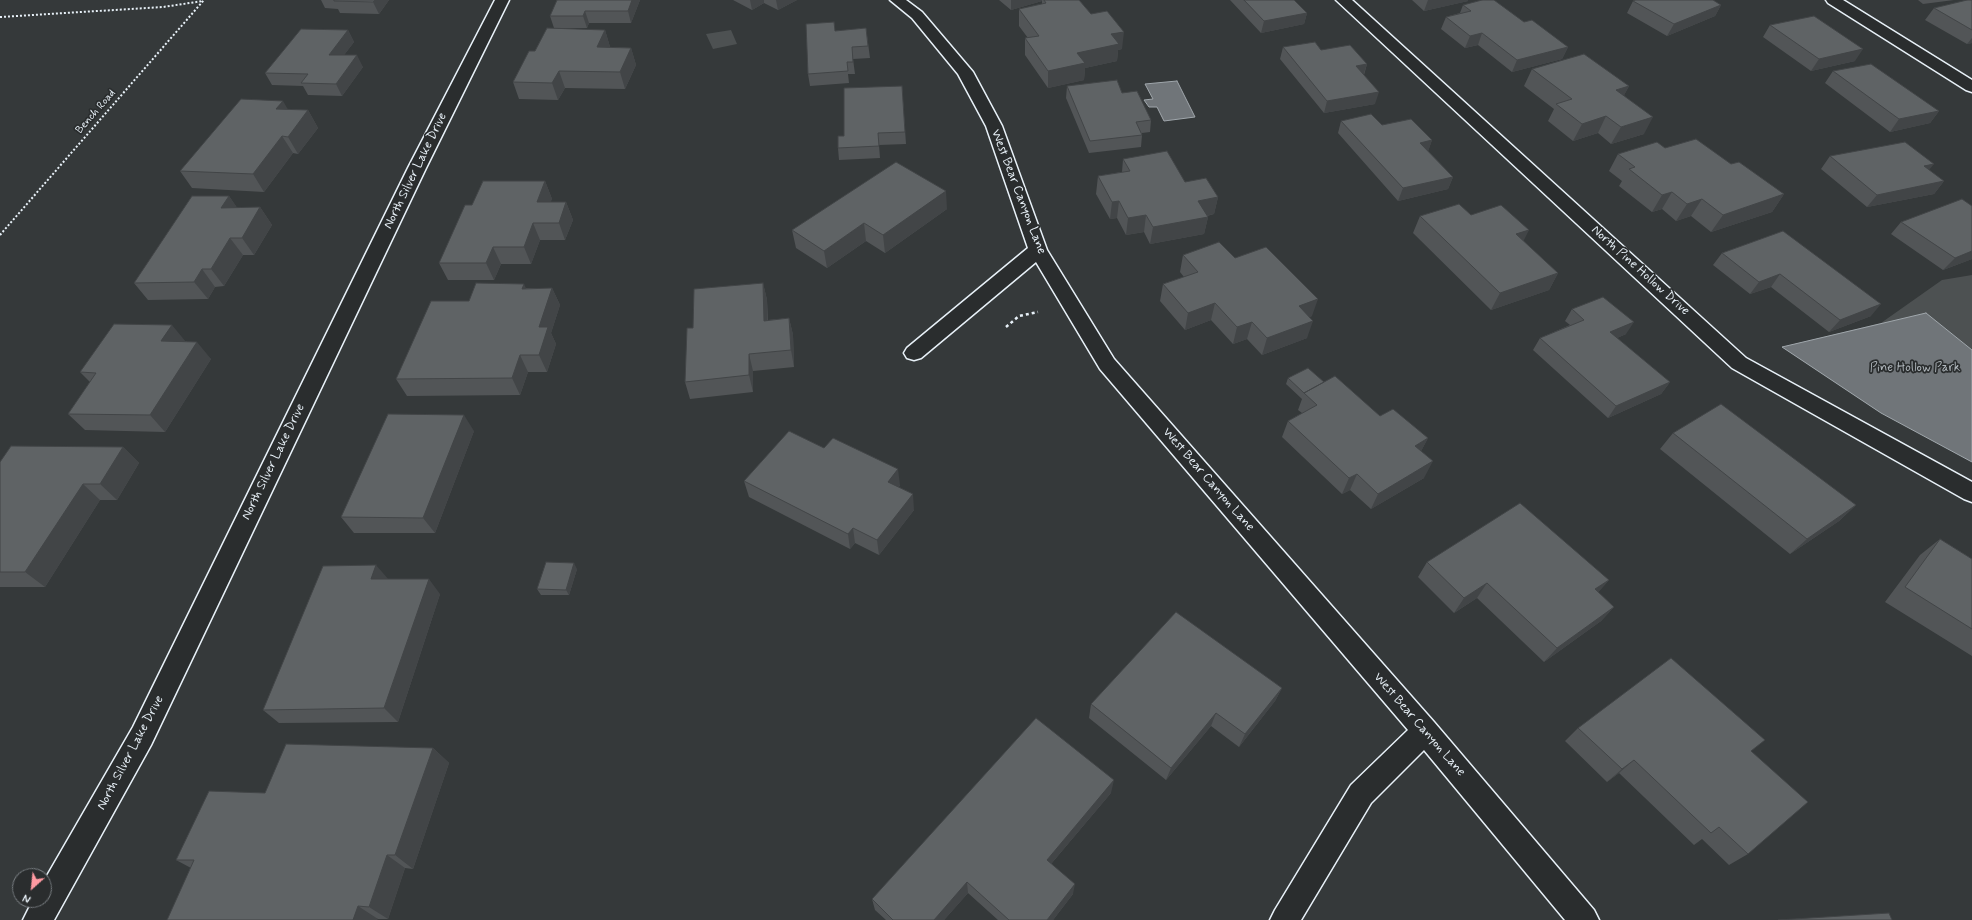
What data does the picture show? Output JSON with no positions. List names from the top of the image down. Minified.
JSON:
{"streets":{"street":["North Silver Lake Drive","West Bear Canyon Lane","North Pine Hollow Drive"],"path":["Bench Road"]},"parks":["Pine Hollow Park"],"north":"bottom left"}
